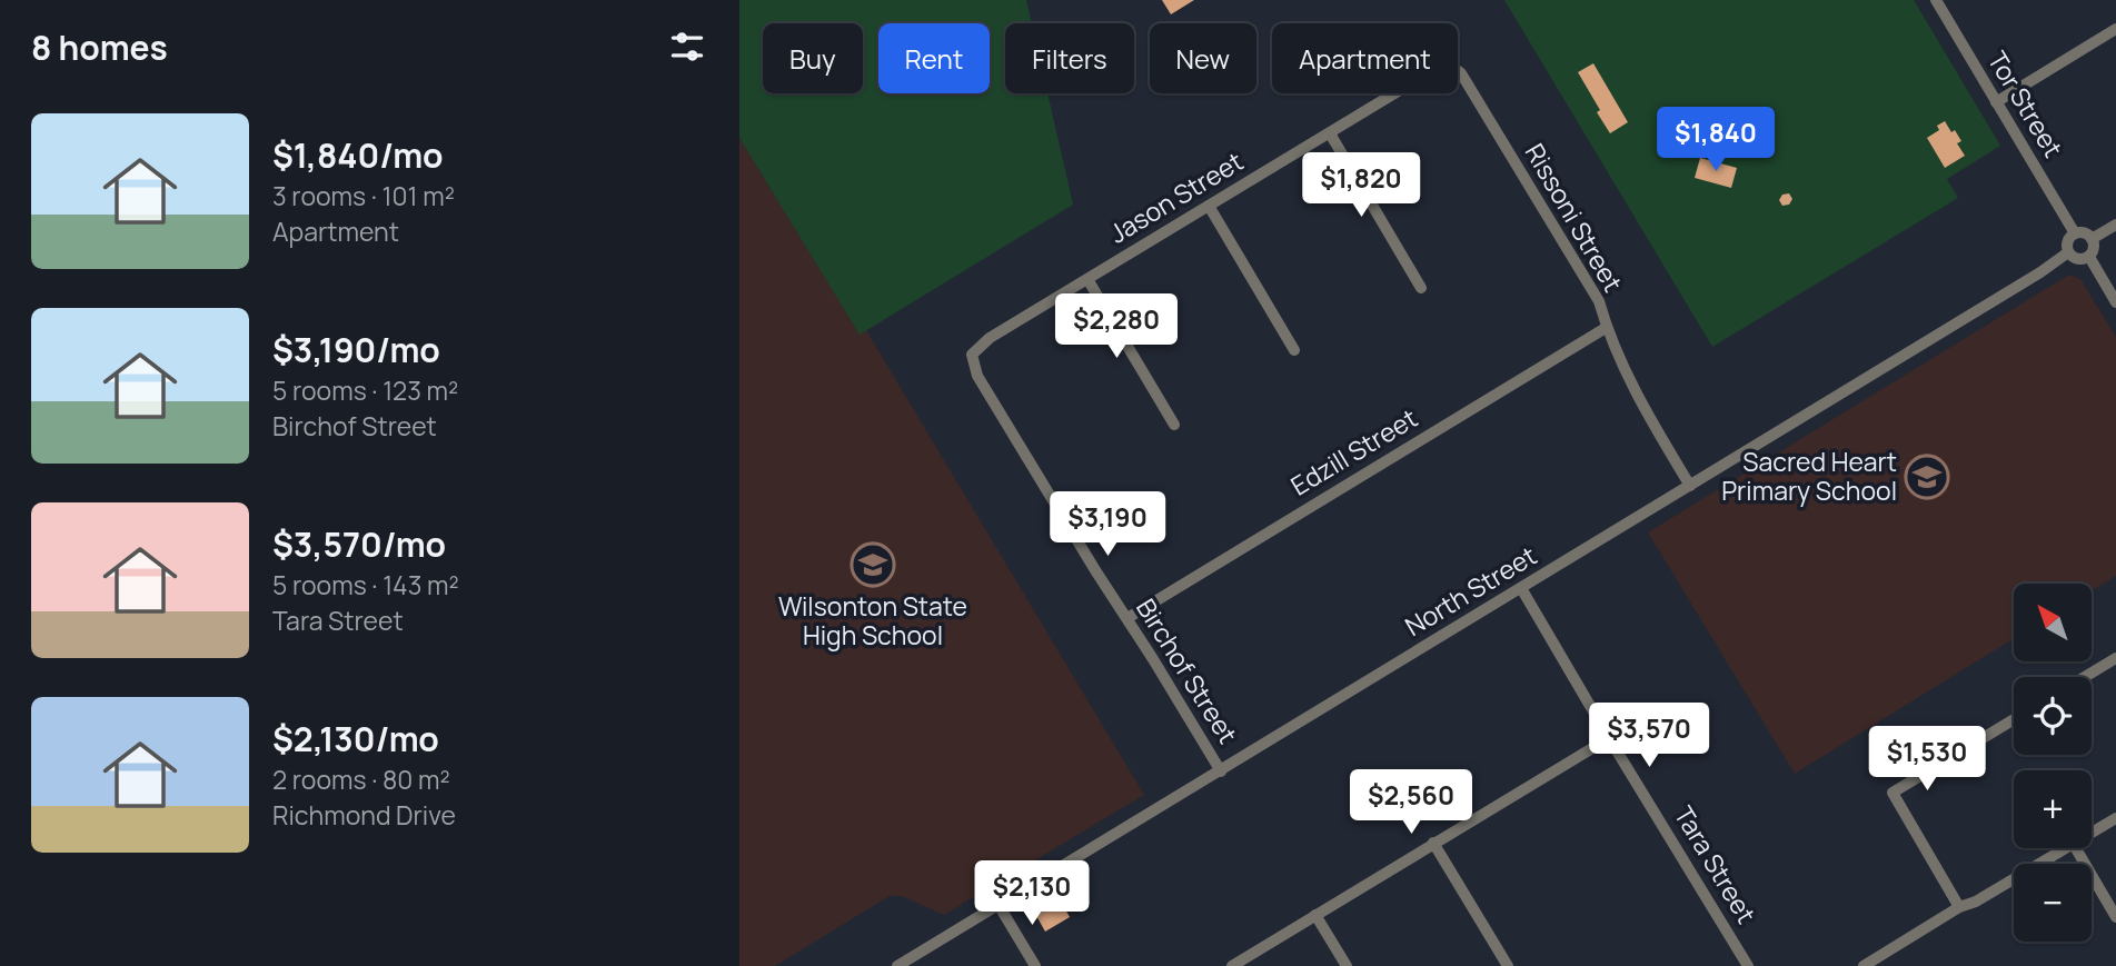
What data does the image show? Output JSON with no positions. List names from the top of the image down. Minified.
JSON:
{"streets":{"street":["Tor Street","Jason Street","Rissoni Street","Edzill Street","North Street","Birchof Street","Tara Street"]},"crossings":[["Tor Street","North Street"],["Jason Street","Birchof Street"],["Rissoni Street","Edzill Street"],["Rissoni Street","North Street"],["Edzill Street","Birchof Street"],["North Street","Birchof Street"],["North Street","Tara Street"]],"places":{"school or university":["Sacred Heart Primary School","Wilsonton State High School"]},"north":"top left","page":{"heading":"8 homes","chip":["Buy","Rent","Filters","New","Apartment"],"list":[{"name":"$1,840/mo","note":"3 rooms · 101 m² · Apartment"},{"name":"$3,190/mo","note":"5 rooms · 123 m² · Birchof Street"},{"name":"$3,570/mo","note":"5 rooms · 143 m² · Tara Street"},{"name":"$2,130/mo","note":"2 rooms · 80 m² · Richmond Drive"}],"price":["$1,840","$1,820","$2,280","$3,190","$3,570","$1,530","$2,560","$2,130"],"map_buttons":["+","−"]}}
